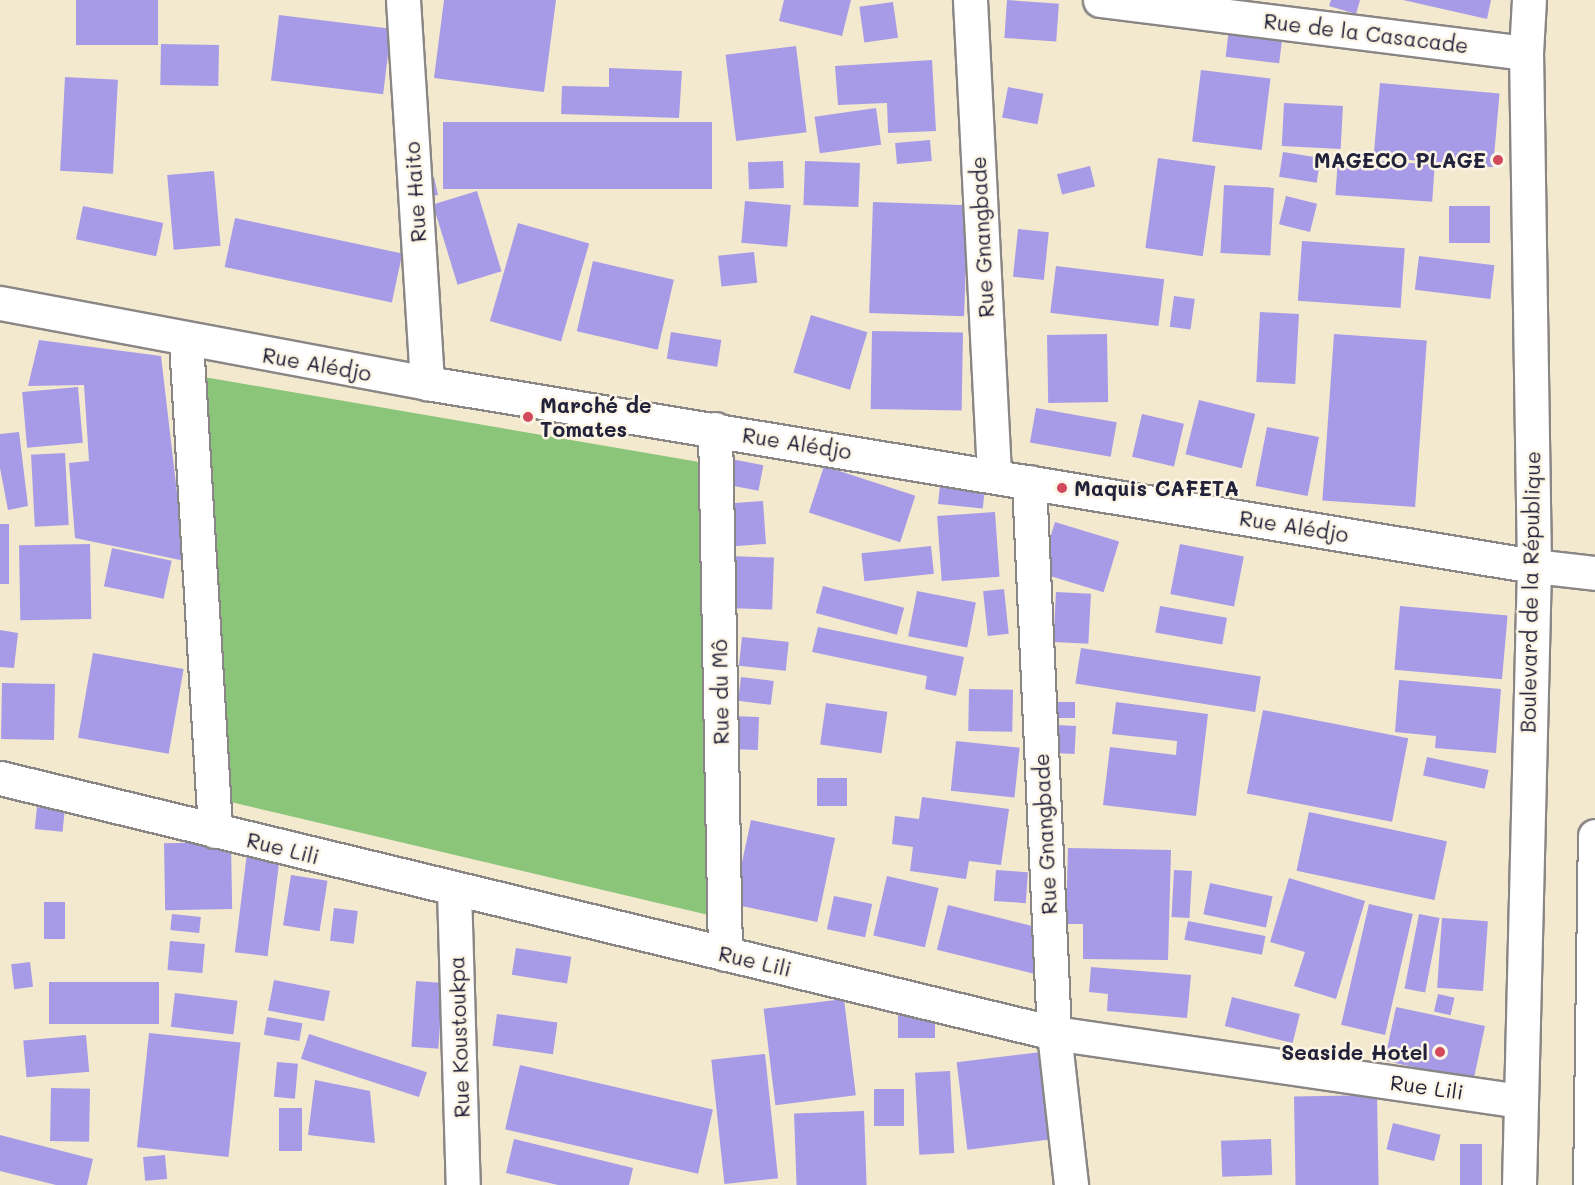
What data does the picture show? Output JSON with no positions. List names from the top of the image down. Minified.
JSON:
{"streets":{"main road":["Rue de la Casacade","Rue Haito","Rue Gnangbade","Rue Alédjo","Boulevard de la République","Rue du Mô","Rue Lili","Rue Koustoukpa"]},"crossings":[["Rue de la Casacade","Boulevard de la République"],["Rue Haito","Rue Alédjo"],["Rue Gnangbade","Rue Alédjo"],["Rue Gnangbade","Rue Lili"],["Rue Alédjo","Boulevard de la République"],["Rue Alédjo","Rue du Mô"],["Boulevard de la République","Rue Lili"],["Rue du Mô","Rue Lili"],["Rue Lili","Rue Koustoukpa"]],"places":["MAGECO PLAGE","Marché de Tomates","Maquis CAFETA","Seaside Hotel"]}
